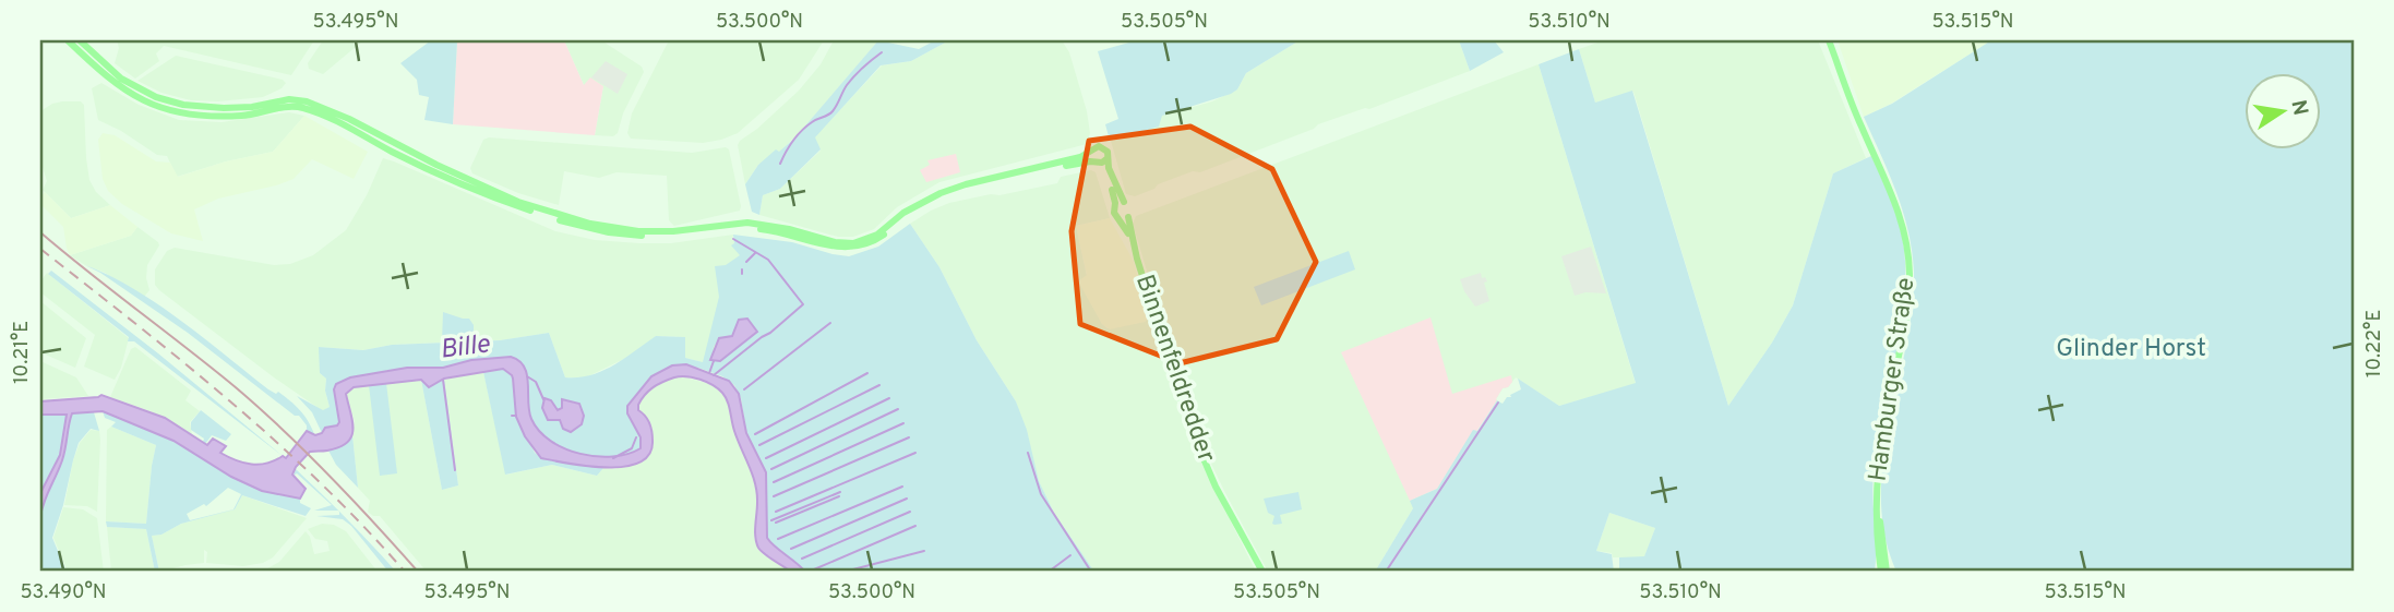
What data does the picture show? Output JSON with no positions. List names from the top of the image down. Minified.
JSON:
{"streets":{"main road":["Binnenfeldredder","Hamburger Straße"]},"water":["Bille"],"parks":["Glinder Horst"],"north":"right","coordinates":["53.495°N","53.500°N","53.505°N","53.510°N","53.515°N","10.22°E","10.21°E","53.490°N"]}
